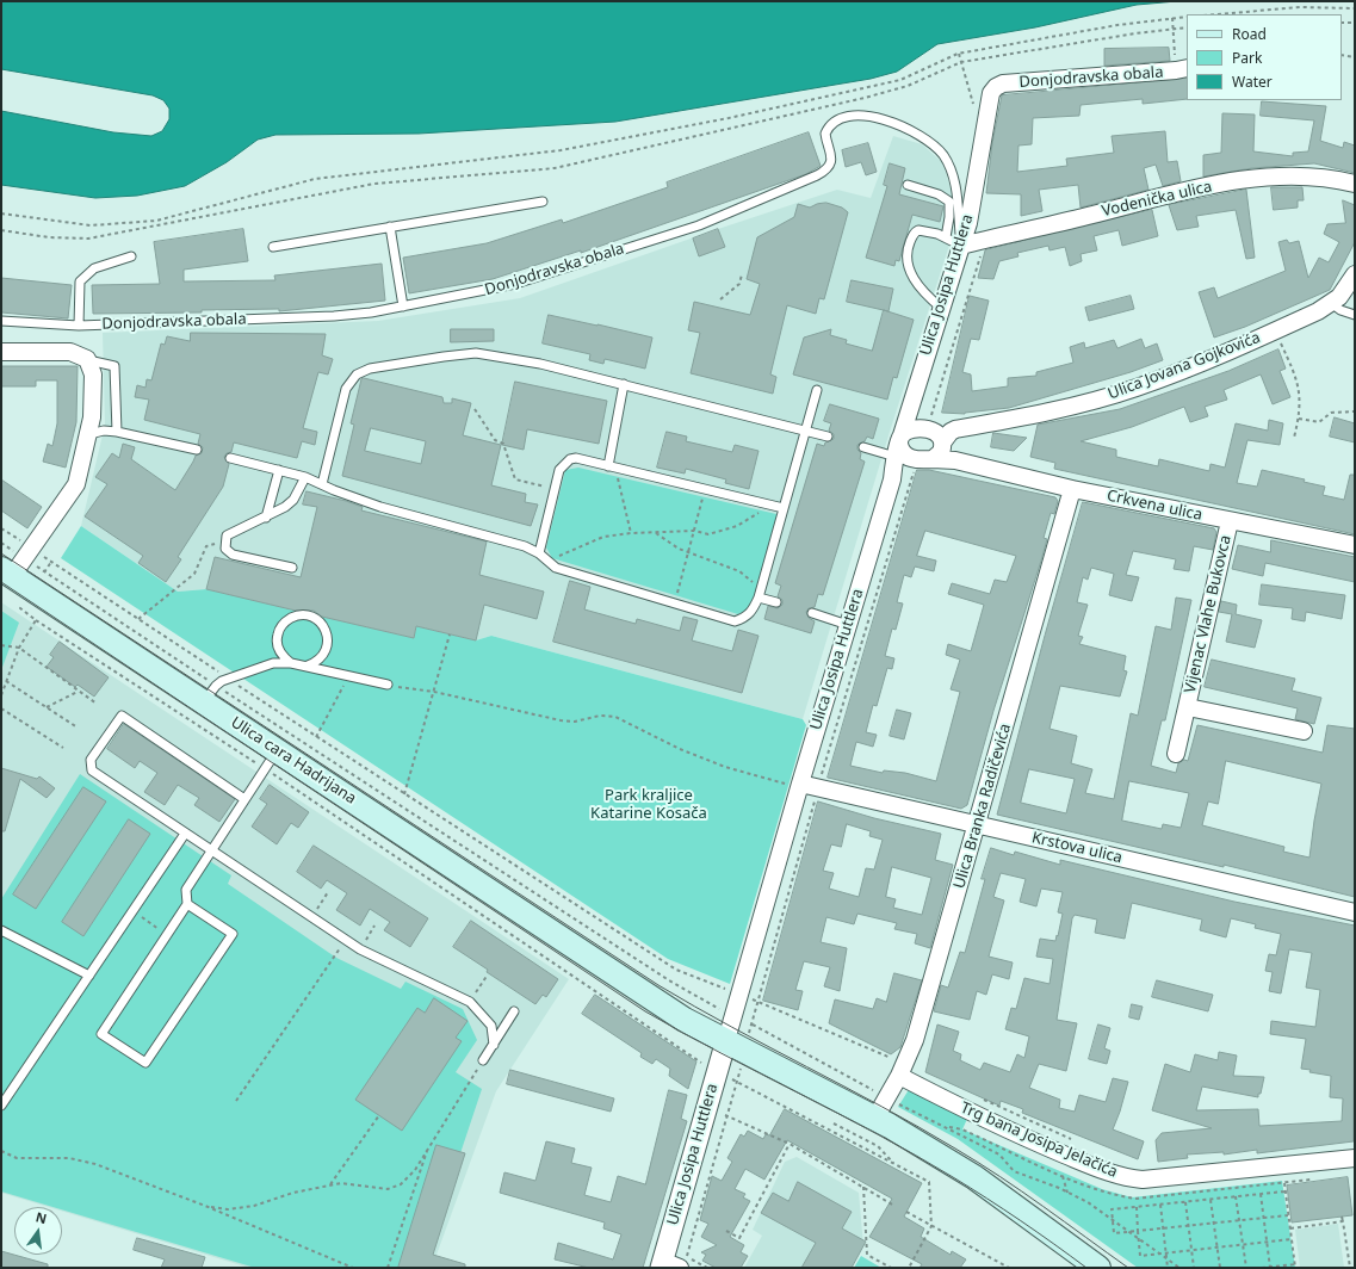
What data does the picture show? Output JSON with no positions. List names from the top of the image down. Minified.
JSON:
{"streets":{"main road":["Ulica cara Hadrijana"],"street":["Donjodravska obala","Vodenička ulica","Ulica Josipa Huttlera","Ulica Jovana Gojkovića","Crkvena ulica","Vijenac Vlahe Bukovca","Ulica Branka Radičevića","Krstova ulica","Trg bana Josipa Jelačića"]},"crossings":[["Donjodravska obala","Vodenička ulica"],["Donjodravska obala","Ulica Josipa Huttlera"],["Vodenička ulica","Ulica Josipa Huttlera"],["Ulica Josipa Huttlera","Ulica Jovana Gojkovića"],["Ulica Josipa Huttlera","Crkvena ulica"],["Ulica Josipa Huttlera","Ulica cara Hadrijana"],["Ulica Josipa Huttlera","Krstova ulica"],["Ulica Jovana Gojkovića","Crkvena ulica"],["Crkvena ulica","Vijenac Vlahe Bukovca"],["Crkvena ulica","Ulica Branka Radičevića"],["Ulica Branka Radičevića","Krstova ulica"],["Ulica Branka Radičevića","Trg bana Josipa Jelačića"]],"parks":["Park kraljice Katarine Kosača"],"legend":["Road","Park","Water"],"north":"top"}
